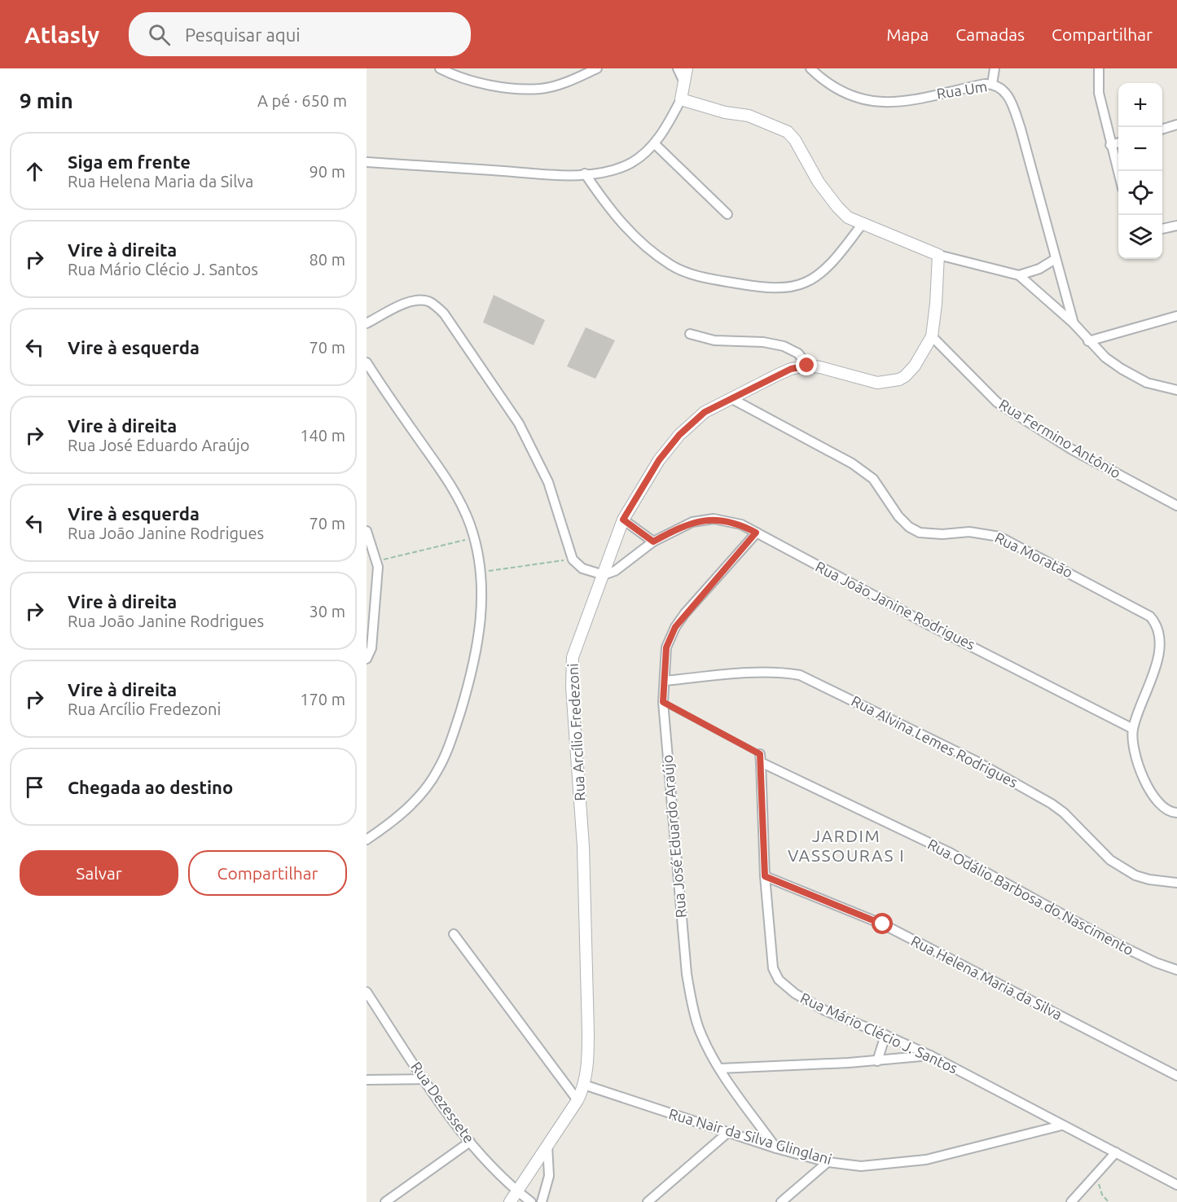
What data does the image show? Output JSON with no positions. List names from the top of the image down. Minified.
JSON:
{"streets":{"street":["Rua Um","Rua Fermino Antônio","Rua Moratão","Rua João Janine Rodrigues","Rua Arcílio Fredezoni","Rua Alvina Lemes Rodrigues","Rua José Eduardo Araújo","Rua Odálio Barbosa do Nascimento","Rua Helena Maria da Silva","Rua Mário Clécio J. Santos","Rua Dezessete","Rua Nair da Silva Glinglani"]},"crossings":[["Rua Fermino Antônio","Rua Arcílio Fredezoni"],["Rua Moratão","Rua João Janine Rodrigues"],["Rua Moratão","Rua Arcílio Fredezoni"],["Rua João Janine Rodrigues","Rua Arcílio Fredezoni"],["Rua João Janine Rodrigues","Rua José Eduardo Araújo"],["Rua Arcílio Fredezoni","Rua Dezessete"],["Rua Arcílio Fredezoni","Rua Nair da Silva Glinglani"],["Rua Alvina Lemes Rodrigues","Rua José Eduardo Araújo"],["Rua José Eduardo Araújo","Rua Nair da Silva Glinglani"],["Rua Odálio Barbosa do Nascimento","Rua Mário Clécio J. Santos"],["Rua Helena Maria da Silva","Rua Mário Clécio J. Santos"],["Rua Mário Clécio J. Santos","Rua Nair da Silva Glinglani"]],"districts":["JARDIM VASSOURAS I"],"page":{"header":"Atlasly","search":"Pesquisar aqui","nav":["Mapa","Camadas","Compartilhar"],"heading":["9 min","A pé · 650 m"],"map_buttons":["+","−"],"list":[["Siga em frente","Rua Helena Maria da Silva","90 m"],["Vire à direita","Rua Mário Clécio J. Santos","80 m"],["Vire à esquerda","70 m"],["Vire à direita","Rua José Eduardo Araújo","140 m"],["Vire à esquerda","Rua João Janine Rodrigues","70 m"],["Vire à direita","Rua João Janine Rodrigues","30 m"],["Vire à direita","Rua Arcílio Fredezoni","170 m"],"Chegada ao destino"],"buttons":["Salvar","Compartilhar"]}}
